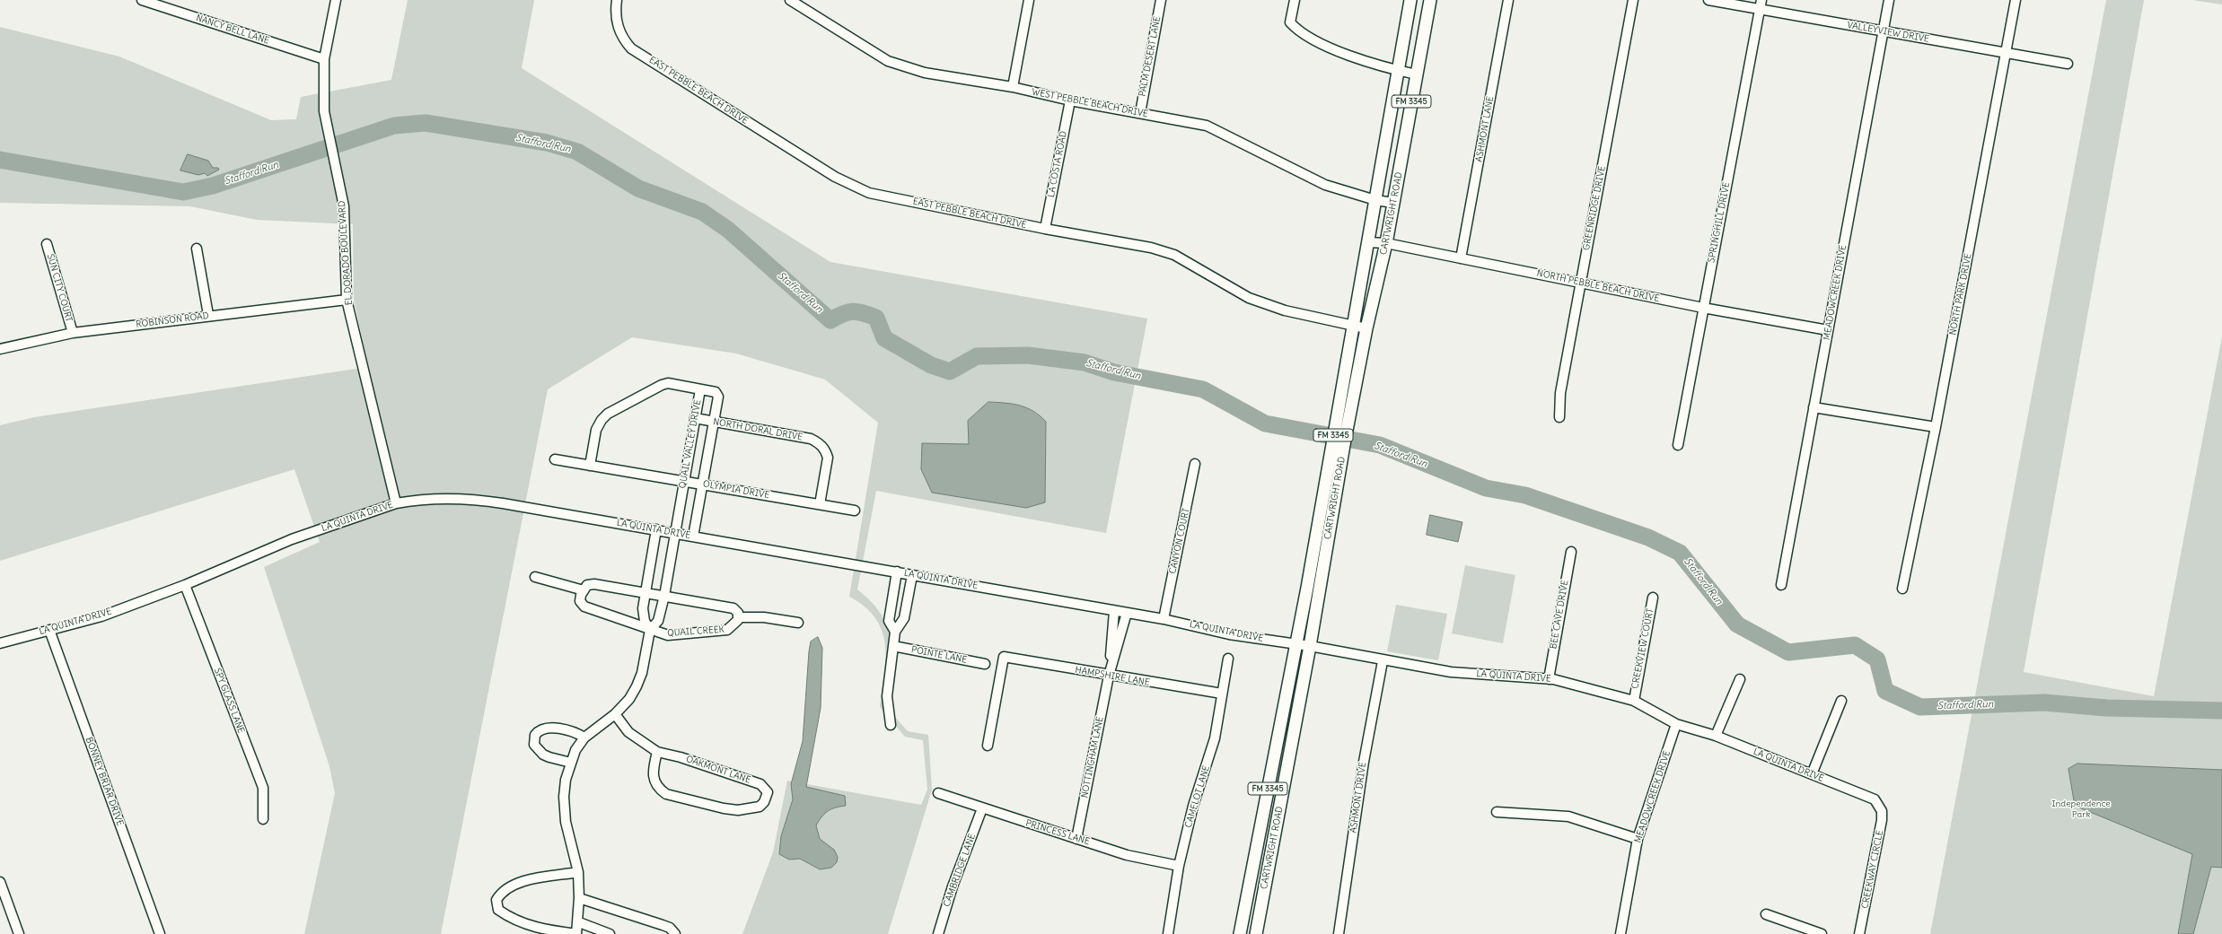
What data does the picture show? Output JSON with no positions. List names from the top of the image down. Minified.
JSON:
{"streets":{"main road":["FM 3345","CARTWRIGHT ROAD"],"street":["NANCY BELL LANE","VALLEYVIEW DRIVE","PALM DESERT LANE","EAST PEBBLE BEACH DRIVE","WEST PEBBLE BEACH DRIVE","ASHMONT LANE","LA COSTA ROAD","GREENRIDGE DRIVE","SPRINGHILL DRIVE","EL DORADO BOULEVARD","NORTH PEBBLE BEACH DRIVE","SUN CITY COURT","MEADOWCREEK DRIVE","NORTH PARK DRIVE","ROBINSON ROAD","NORTH DORAL DRIVE","QUAIL VALLEY DRIVE","OLYMPIA DRIVE","LA QUINTA DRIVE","CANYON COURT","BEE CAVE DRIVE","QUAIL CREEK","CREEKVIEW COURT","POINTE LANE","HAMPSHIRE LANE","SPY GLASS LANE","NOTTINGHAM LANE","OAKMONT LANE","BONNEY BRIAR DRIVE","CAMELOT LANE","ASHMONT DRIVE","PRINCESS LANE","CREEKWAY CIRCLE","CAMBRIDGE LANE"]},"crossings":[["NANCY BELL LANE","EL DORADO BOULEVARD"],["VALLEYVIEW DRIVE","SPRINGHILL DRIVE"],["VALLEYVIEW DRIVE","MEADOWCREEK DRIVE"],["VALLEYVIEW DRIVE","NORTH PARK DRIVE"],["PALM DESERT LANE","WEST PEBBLE BEACH DRIVE"],["EAST PEBBLE BEACH DRIVE","LA COSTA ROAD"],["EAST PEBBLE BEACH DRIVE","CARTWRIGHT ROAD"],["WEST PEBBLE BEACH DRIVE","LA COSTA ROAD"],["WEST PEBBLE BEACH DRIVE","CARTWRIGHT ROAD"],["ASHMONT LANE","NORTH PEBBLE BEACH DRIVE"],["GREENRIDGE DRIVE","NORTH PEBBLE BEACH DRIVE"],["CARTWRIGHT ROAD","NORTH PEBBLE BEACH DRIVE"],["CARTWRIGHT ROAD","LA QUINTA DRIVE"],["SPRINGHILL DRIVE","NORTH PEBBLE BEACH DRIVE"],["EL DORADO BOULEVARD","ROBINSON ROAD"],["EL DORADO BOULEVARD","LA QUINTA DRIVE"],["NORTH PEBBLE BEACH DRIVE","MEADOWCREEK DRIVE"],["SUN CITY COURT","ROBINSON ROAD"],["MEADOWCREEK DRIVE","LA QUINTA DRIVE"],["NORTH DORAL DRIVE","QUAIL VALLEY DRIVE"],["NORTH DORAL DRIVE","OLYMPIA DRIVE"],["QUAIL VALLEY DRIVE","OLYMPIA DRIVE"],["QUAIL VALLEY DRIVE","LA QUINTA DRIVE"],["QUAIL VALLEY DRIVE","QUAIL CREEK"],["LA QUINTA DRIVE","CANYON COURT"],["LA QUINTA DRIVE","BEE CAVE DRIVE"],["LA QUINTA DRIVE","CREEKVIEW COURT"],["LA QUINTA DRIVE","SPY GLASS LANE"],["LA QUINTA DRIVE","NOTTINGHAM LANE"],["LA QUINTA DRIVE","BONNEY BRIAR DRIVE"],["LA QUINTA DRIVE","ASHMONT DRIVE"],["LA QUINTA DRIVE","CREEKWAY CIRCLE"],["HAMPSHIRE LANE","NOTTINGHAM LANE"],["HAMPSHIRE LANE","CAMELOT LANE"],["NOTTINGHAM LANE","PRINCESS LANE"],["CAMELOT LANE","PRINCESS LANE"],["PRINCESS LANE","CAMBRIDGE LANE"]],"water":["Stafford Run"],"parks":["Independence Park"]}
